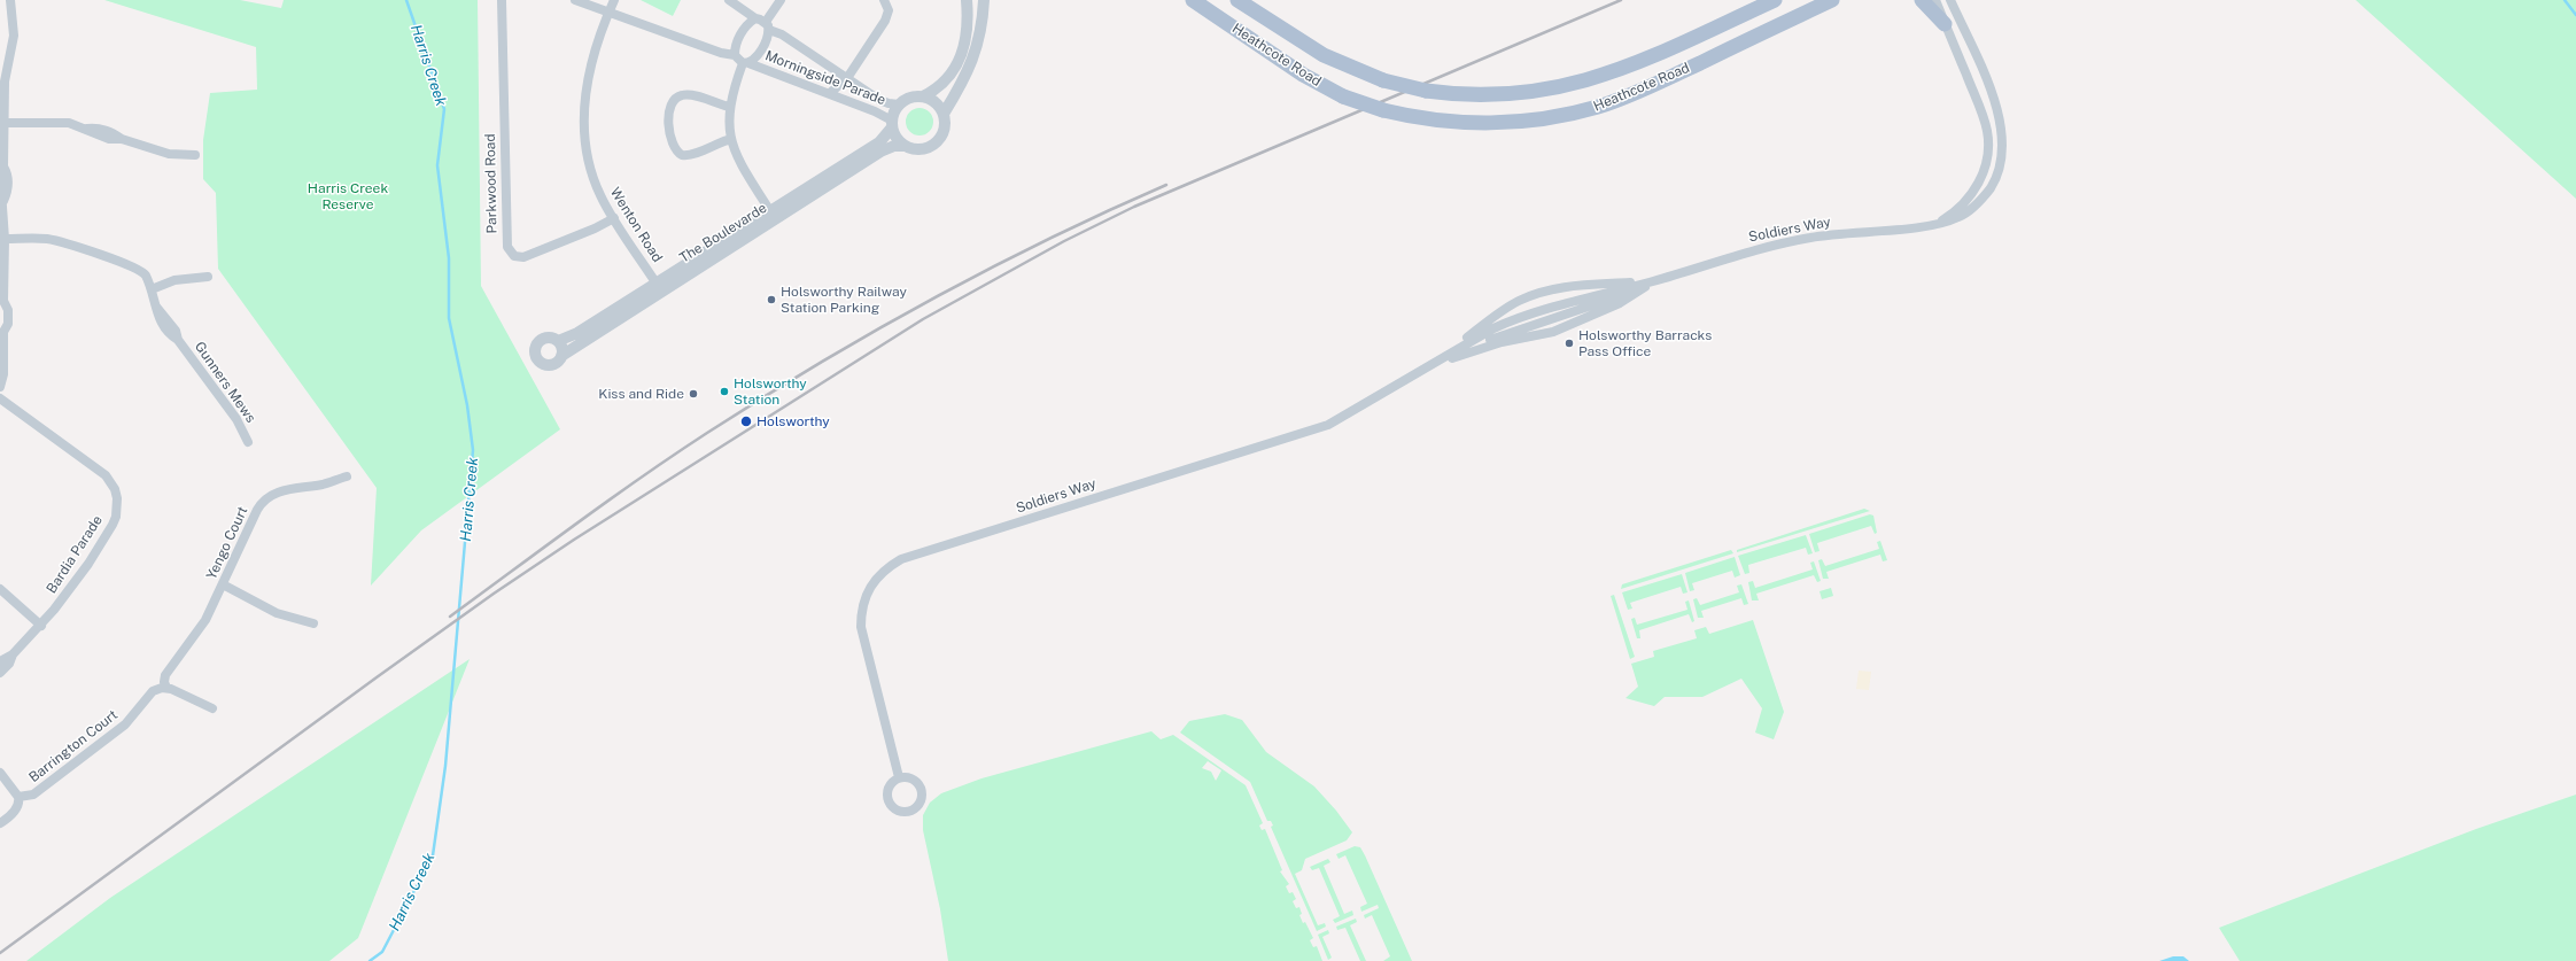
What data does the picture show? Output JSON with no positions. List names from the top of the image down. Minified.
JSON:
{"streets":{"main road":["Heathcote Road"],"street":["Morningside Parade","Parkwood Road","Wenton Road","Soldiers Way","The Boulevarde","Gunners Mews","Yengo Court","Bardia Parade","Barrington Court"]},"crossings":[["Morningside Parade","The Boulevarde"],["Parkwood Road","Wenton Road"],["Wenton Road","The Boulevarde"],["Yengo Court","Barrington Court"]],"water":["Harris Creek"],"parks":["Harris Creek Reserve"],"places":["Holsworthy Railway Station Parking","Holsworthy Barracks Pass Office","Holsworthy Station","Kiss and Ride","Holsworthy"]}
